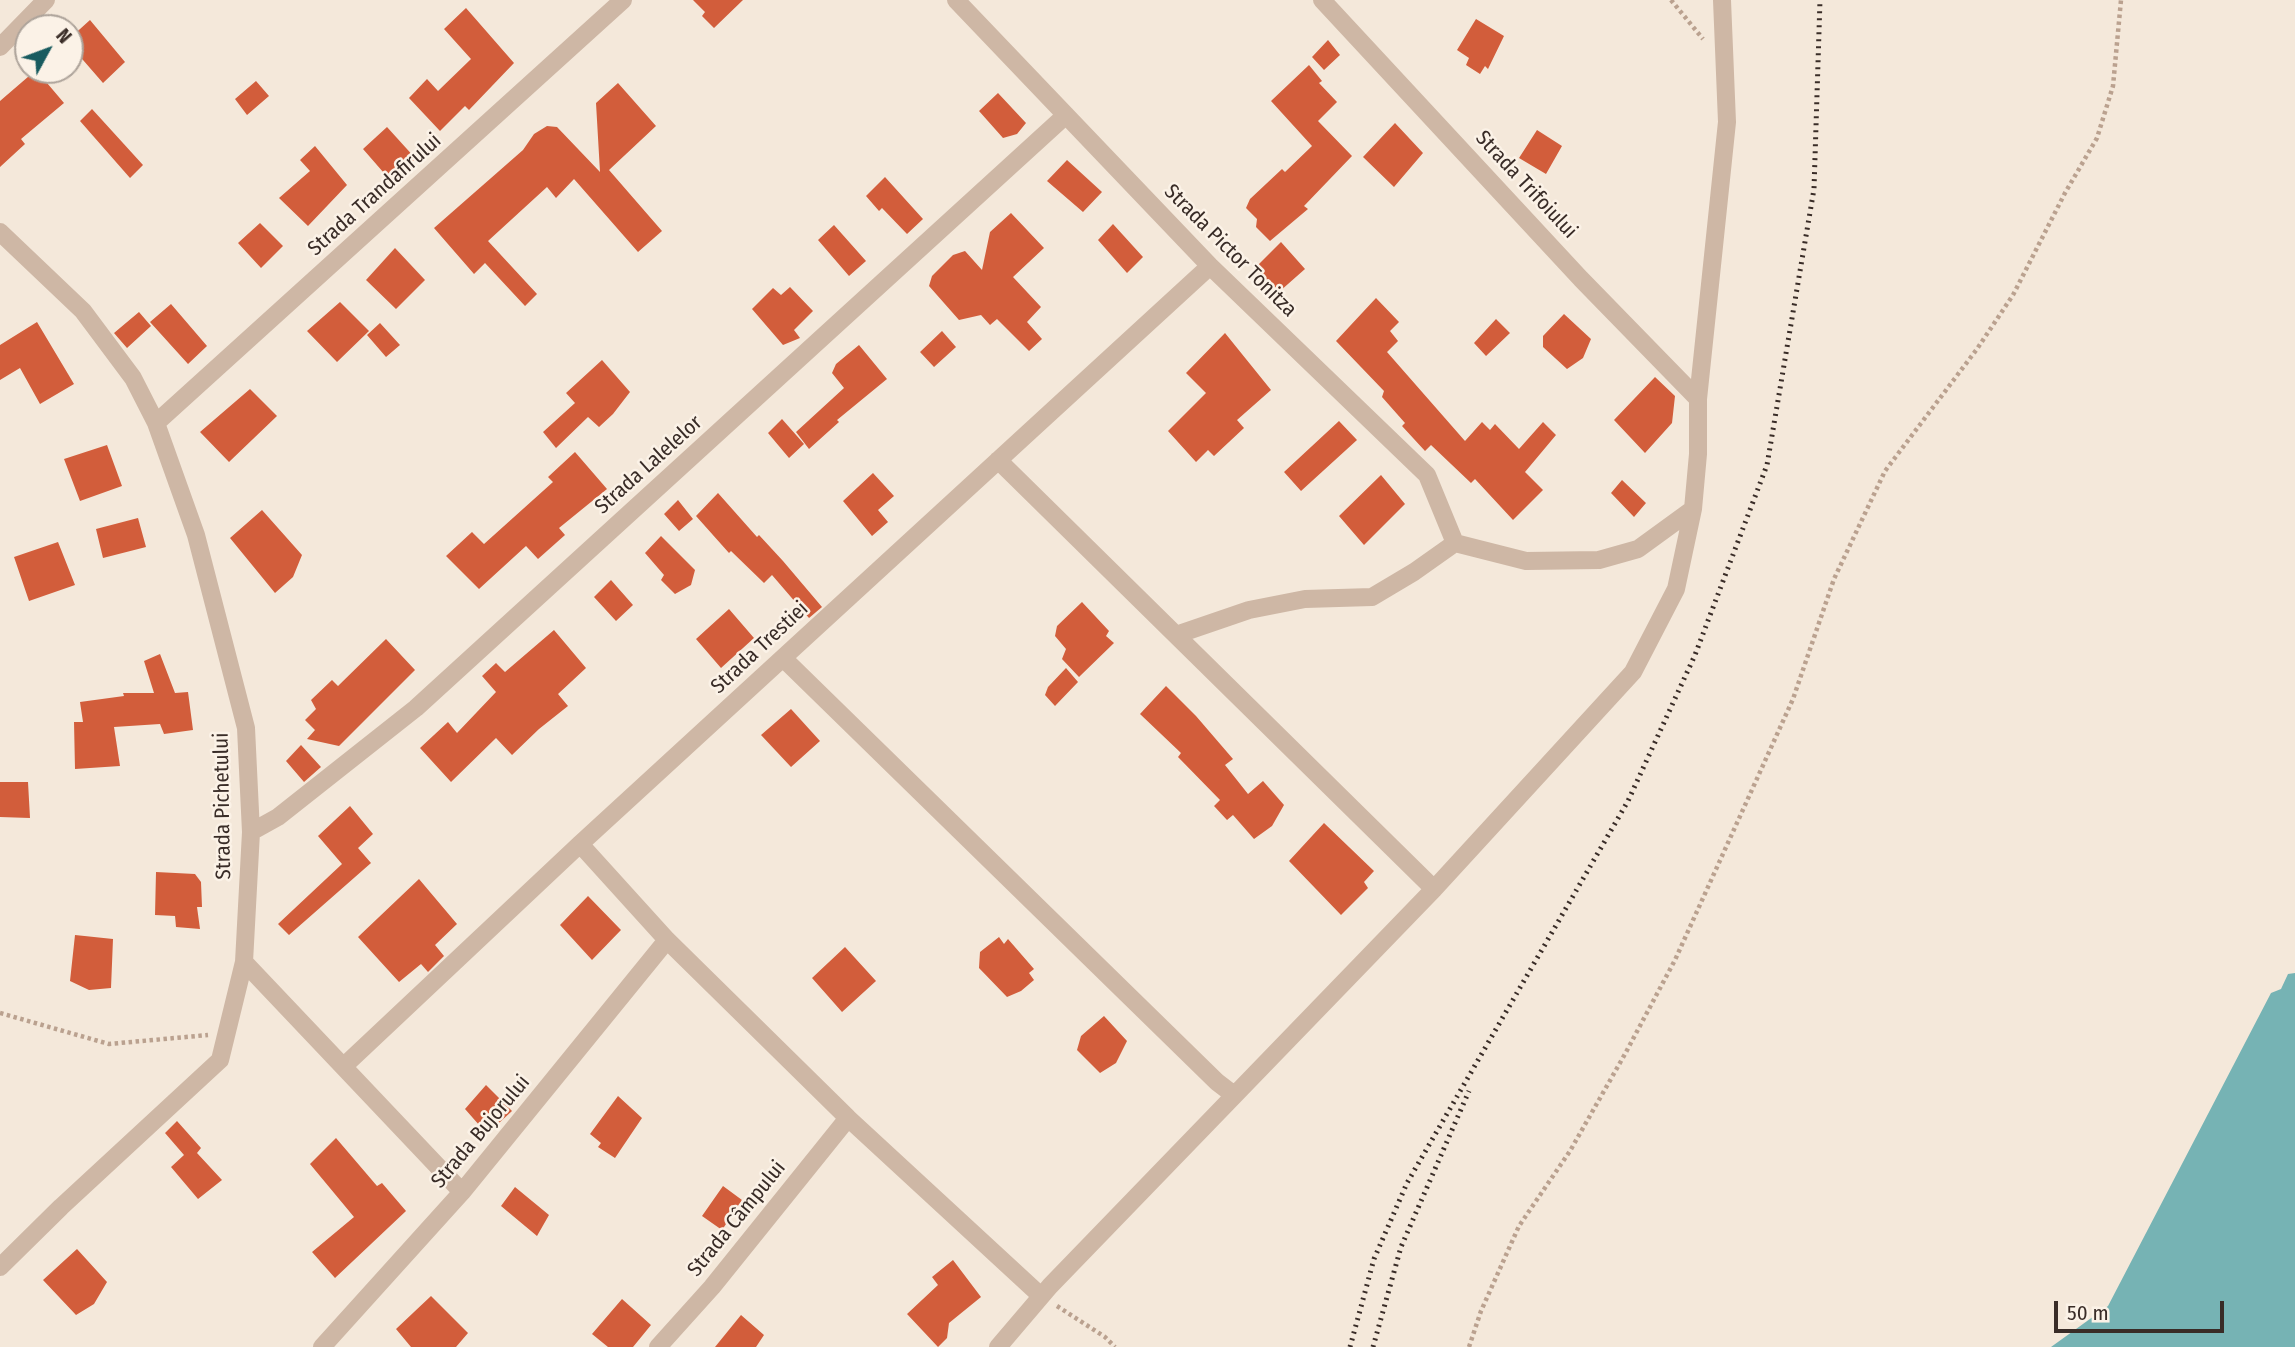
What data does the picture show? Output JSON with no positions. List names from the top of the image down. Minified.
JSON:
{"streets":{"street":["Strada Trifoiului","Strada Trandafirului","Strada Pictor Tonitza","Strada Lalelelor","Strada Trestiei","Strada Pichetului","Strada Bujorului","Strada Câmpului"]},"crossings":[["Strada Trandafirului","Strada Pichetului"],["Strada Pictor Tonitza","Strada Lalelelor"],["Strada Pictor Tonitza","Strada Trestiei"],["Strada Lalelelor","Strada Pichetului"]],"scale_bar":"50 m","north":"top right"}
